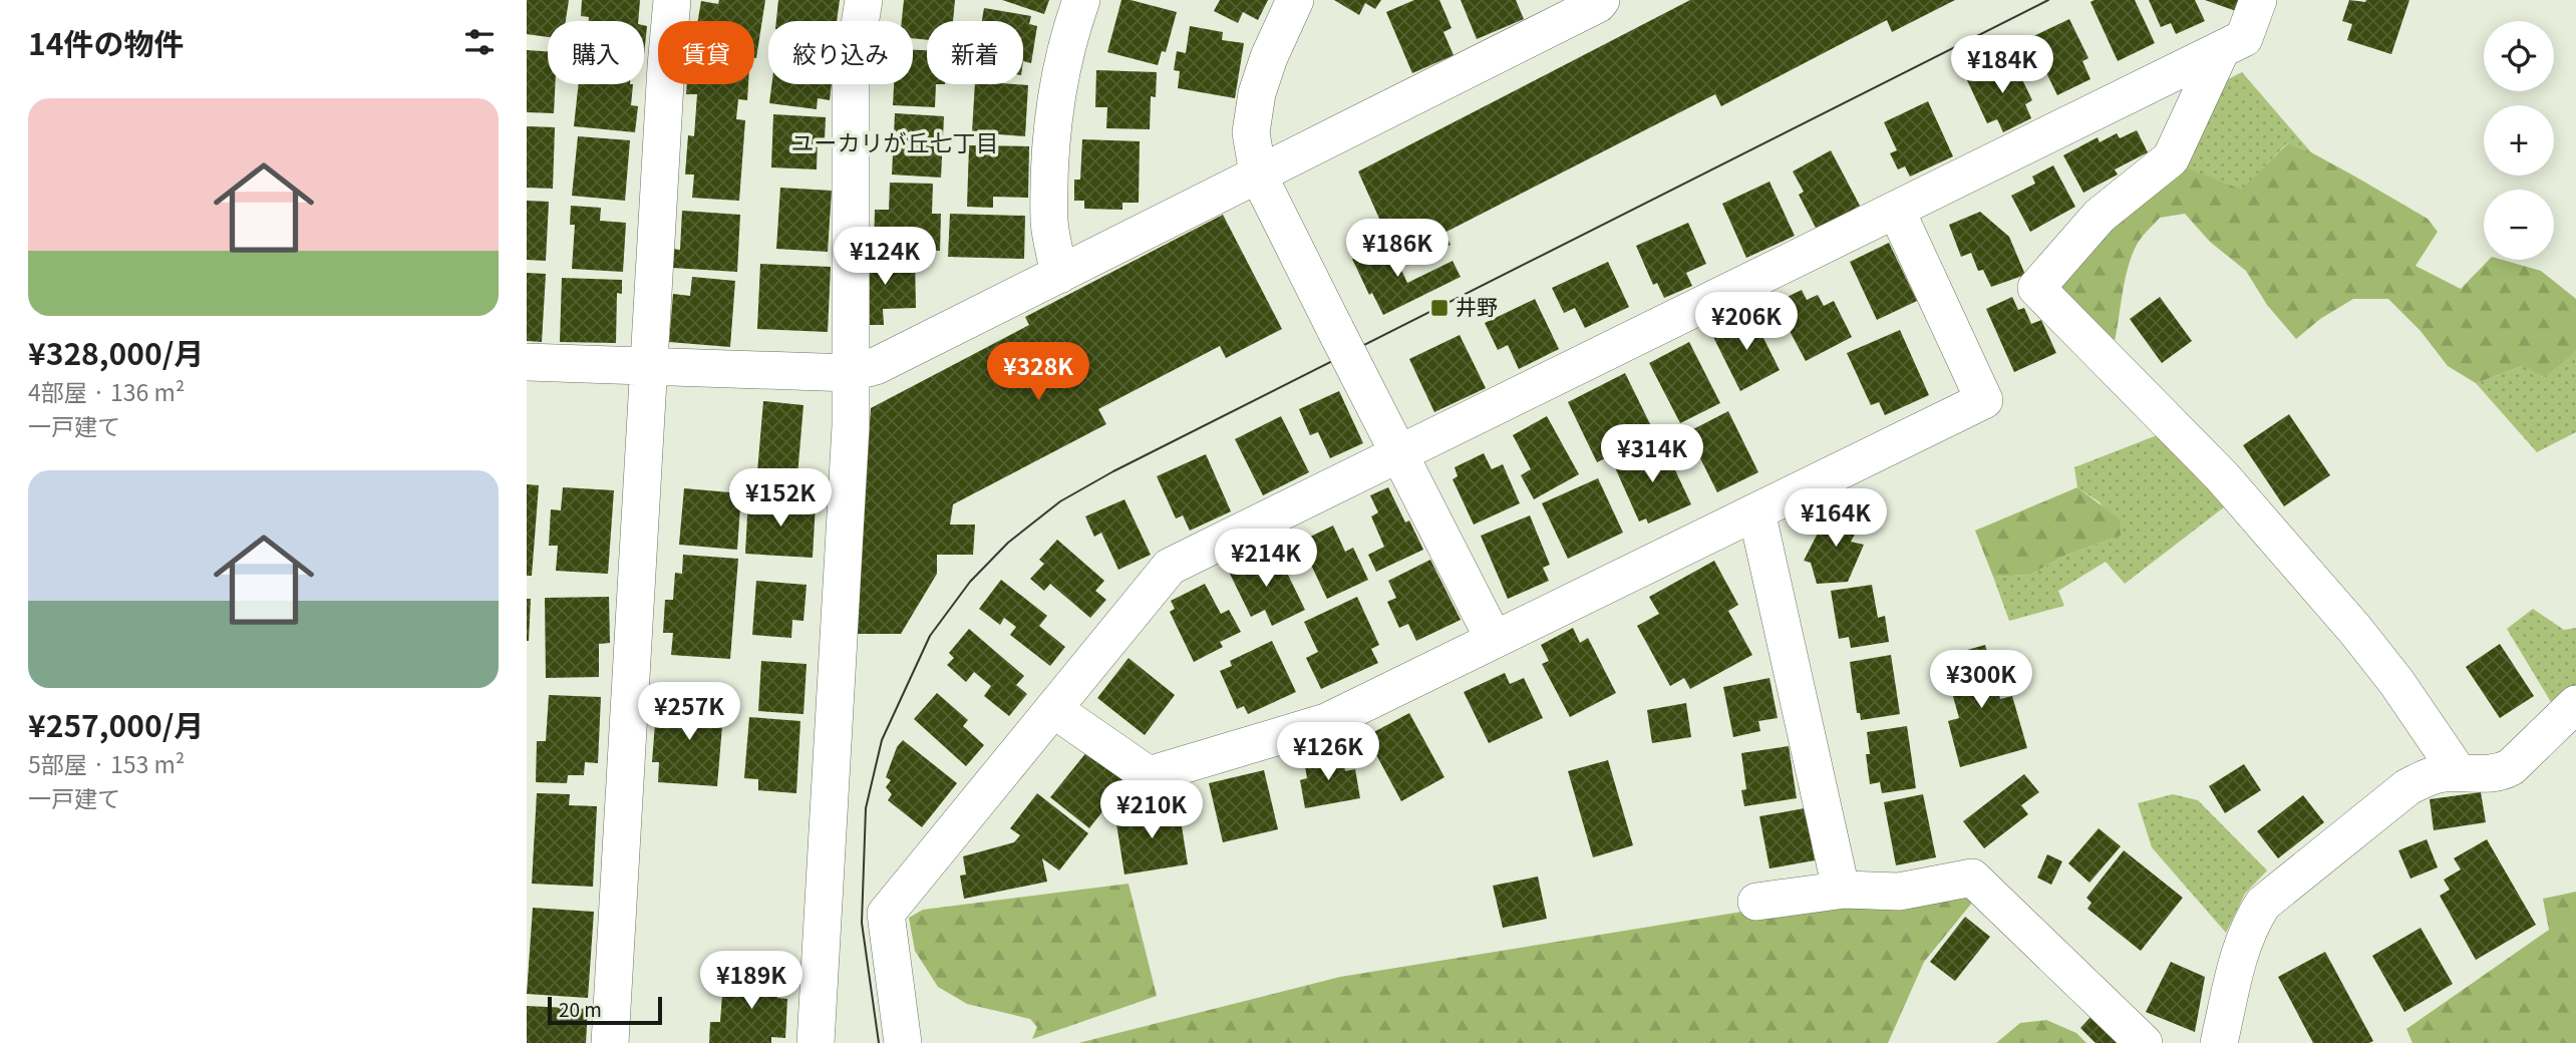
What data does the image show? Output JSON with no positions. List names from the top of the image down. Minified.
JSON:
{"districts":["ユーカリが丘七丁目"],"places":{"transit":["井野"]},"scale_bar":"20 m","page":{"heading":"14件の物件","map_buttons":["+","−"],"chip":["購入","賃貸","絞り込み","新着"],"price":["¥184K","¥186K","¥124K","¥206K","¥328K","¥314K","¥152K","¥164K","¥214K","¥300K","¥257K","¥126K","¥210K","¥189K"],"list":[{"name":"¥328,000/月","note":"4部屋 · 136 m² · 一戸建て"},{"name":"¥257,000/月","note":"5部屋 · 153 m² · 一戸建て"}],"scale":"20 m"}}
